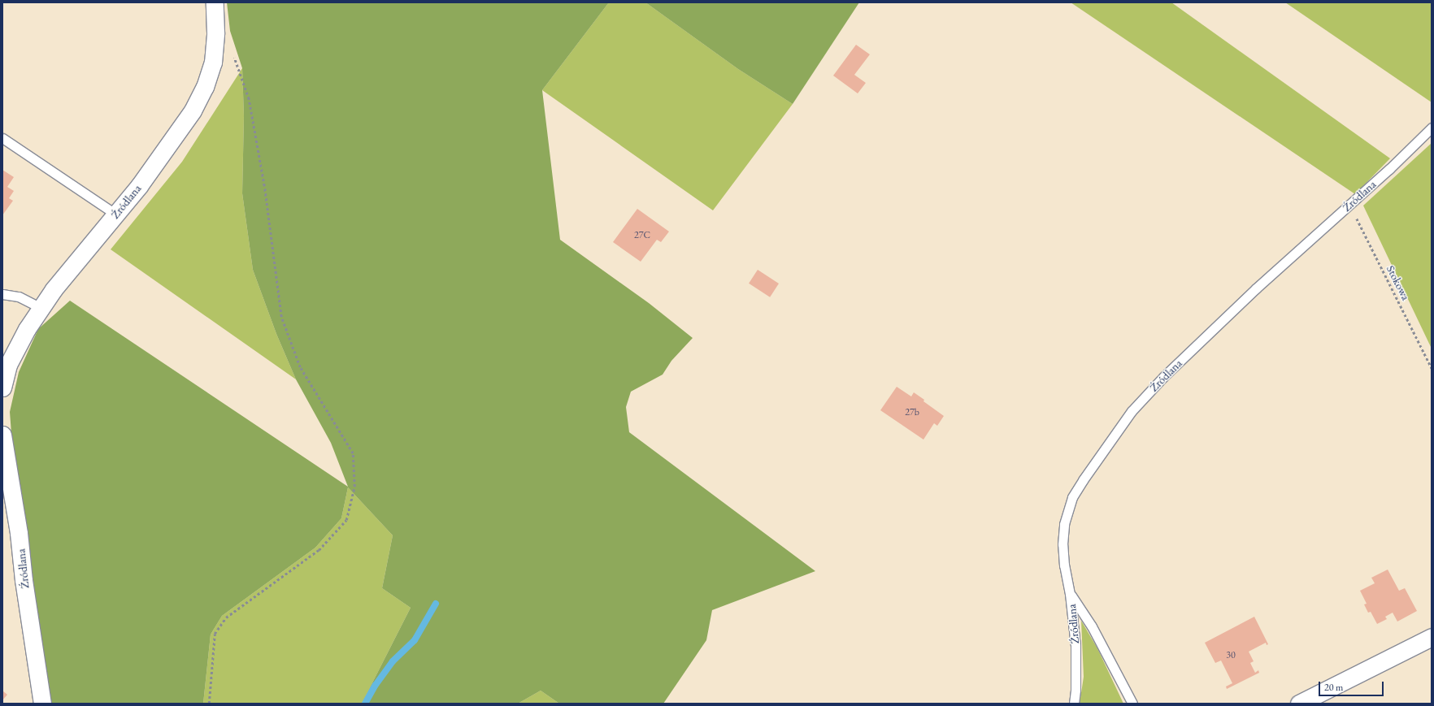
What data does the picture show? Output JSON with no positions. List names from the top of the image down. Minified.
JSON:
{"streets":{"street":["Źródlana"],"path":["Stokowa"]},"crossings":[["Źródlana","Stokowa"]],"house_numbers":["27C","27b","30"],"scale_bar":"20 m"}
